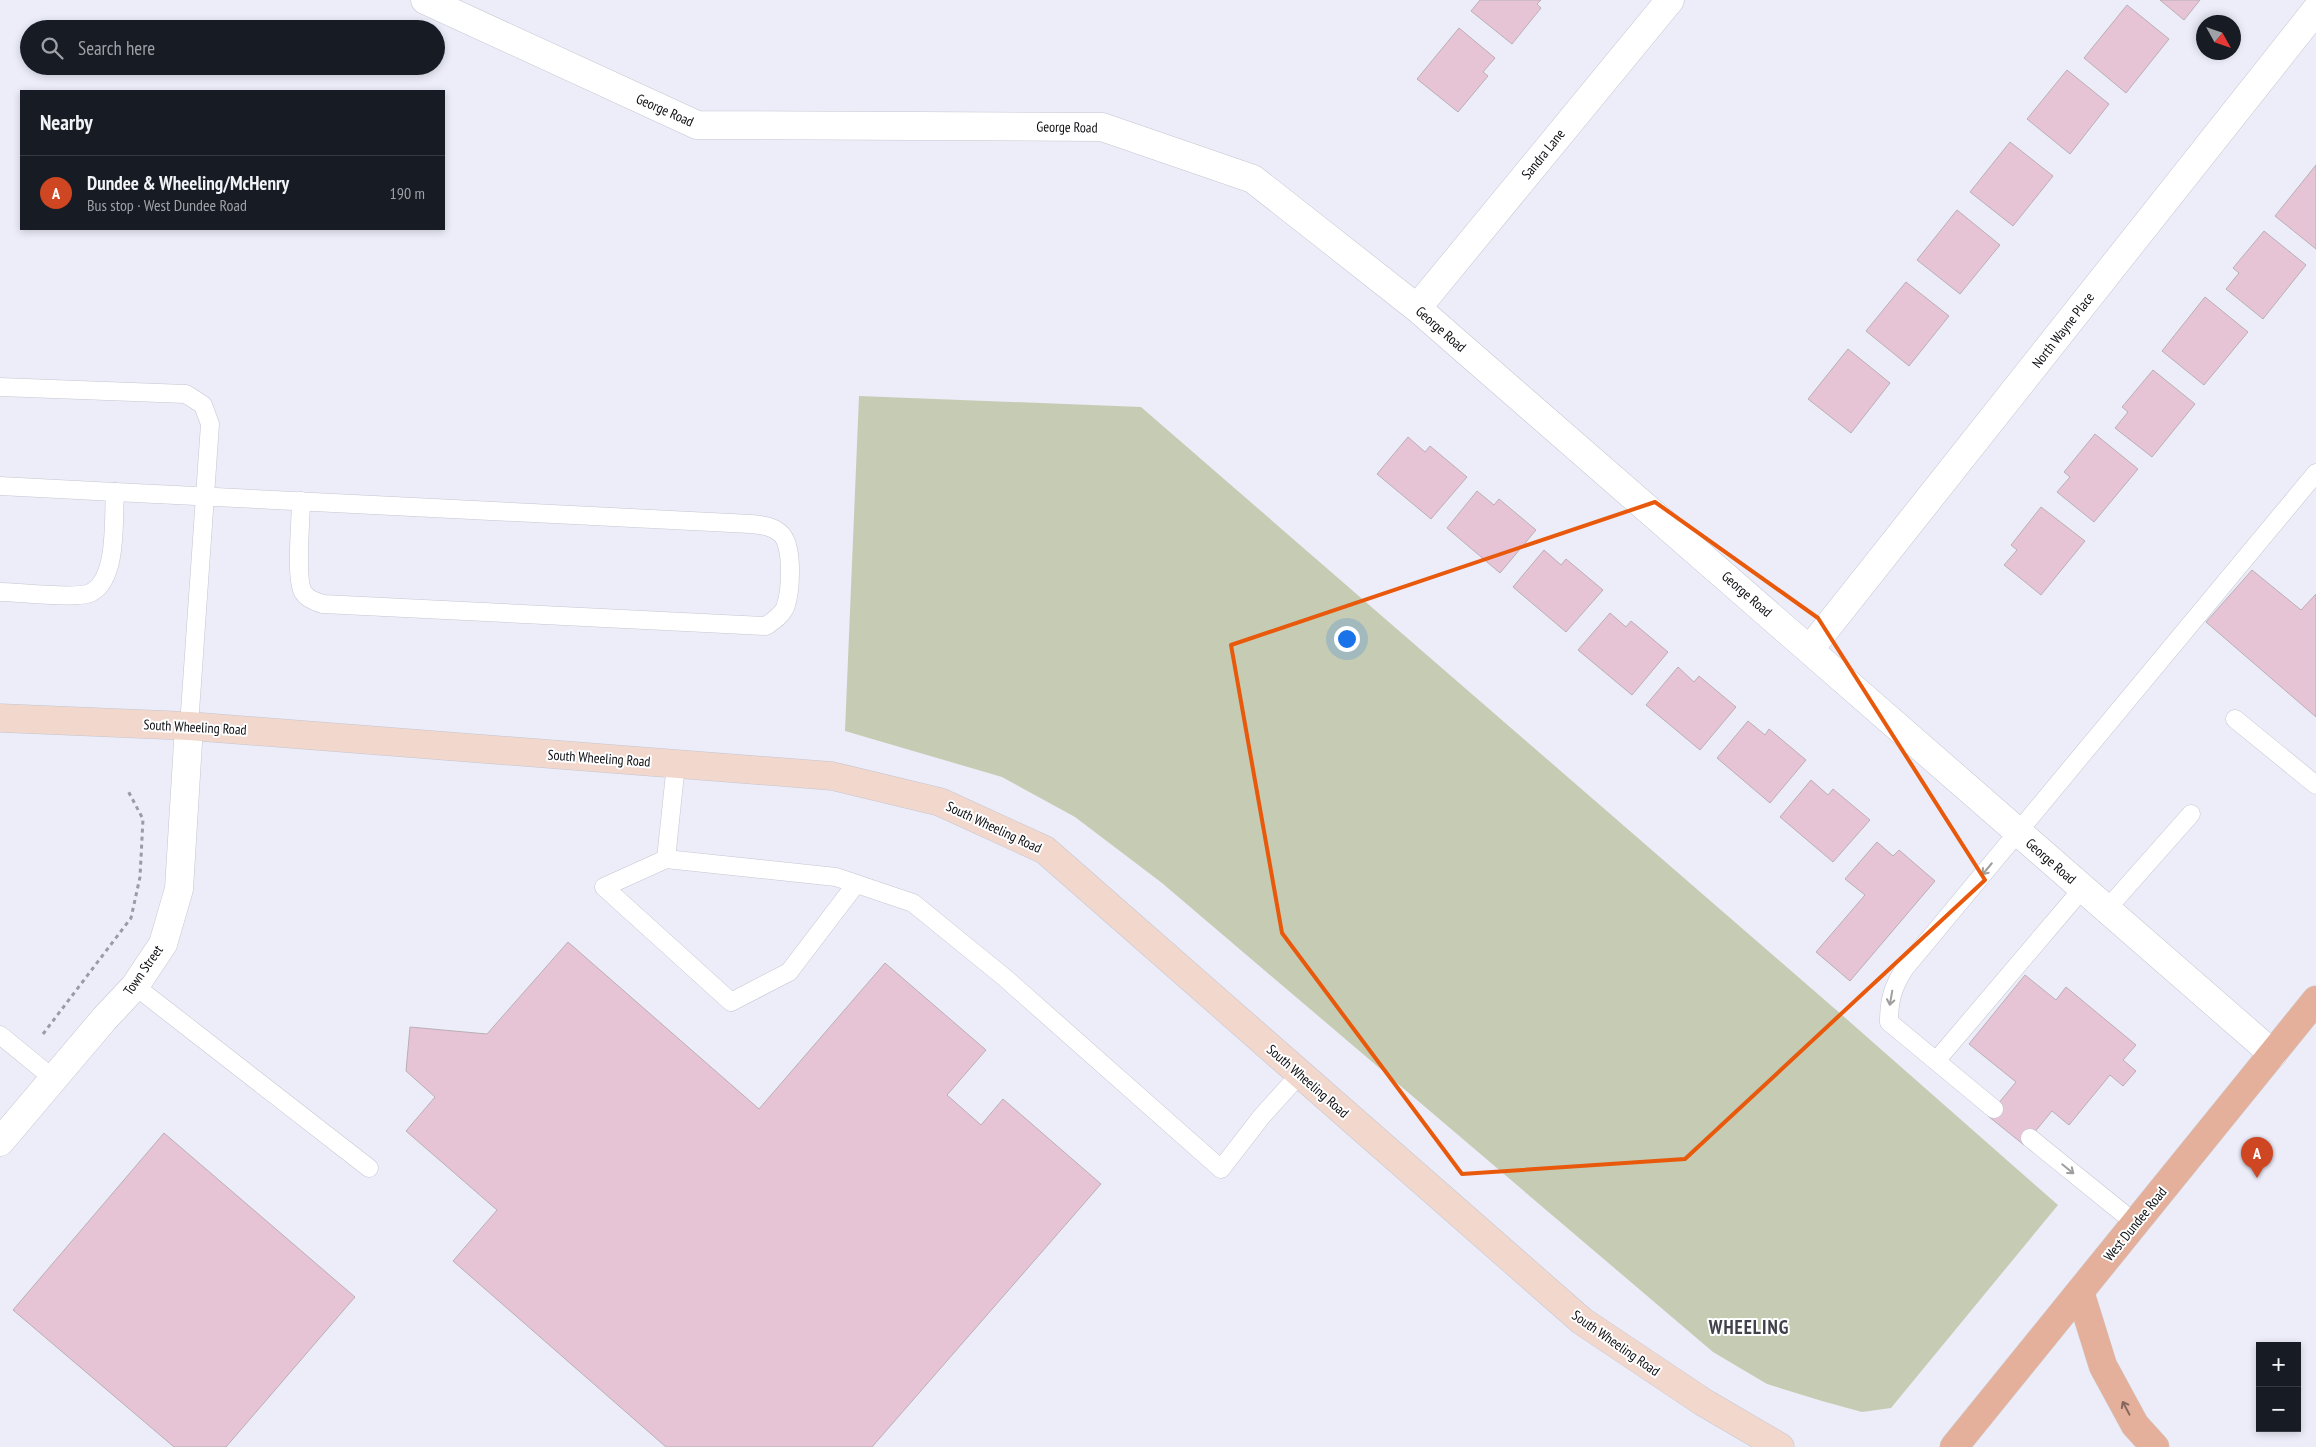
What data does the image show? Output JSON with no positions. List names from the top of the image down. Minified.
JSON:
{"streets":{"main road":["South Wheeling Road","West Dundee Road"],"street":["George Road","Sandra Lane","North Wayne Place","Town Street"]},"crossings":[["George Road","Sandra Lane"],["George Road","North Wayne Place"],["George Road","West Dundee Road"],["South Wheeling Road","Town Street"]],"districts":["WHEELING"],"north":"bottom right","page":{"search":"Search here","heading":"Nearby","list":[{"mark":"A","name":"Dundee & Wheeling/McHenry","note":"Bus stop · West Dundee Road","value":"190 m"}],"pins":"A","map_buttons":["+","−"]}}
